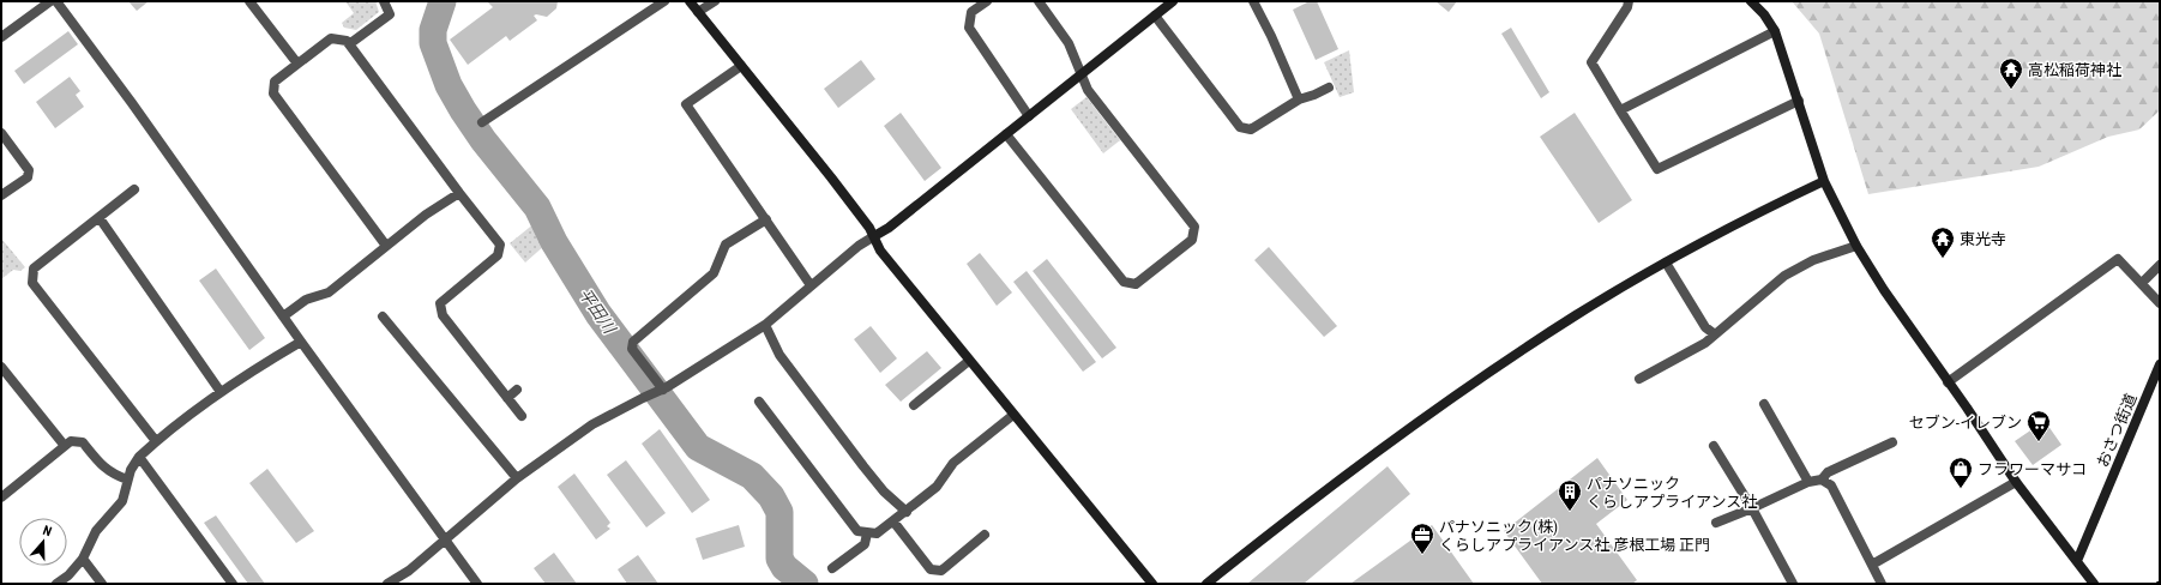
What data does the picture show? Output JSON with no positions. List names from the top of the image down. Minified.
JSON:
{"streets":{"street":["おさつ街道"]},"water":["平田川"],"places":{"temple":["高松稲荷神社","東光寺"],"supermarket":["セブン-イレブン"],"shop":["フラワーマサコ"],"building":["パナソニック くらしアプライアンス社"],"office":["パナソニック(株) くらしアプライアンス社 彦根工場 正門"]},"north":"top"}
